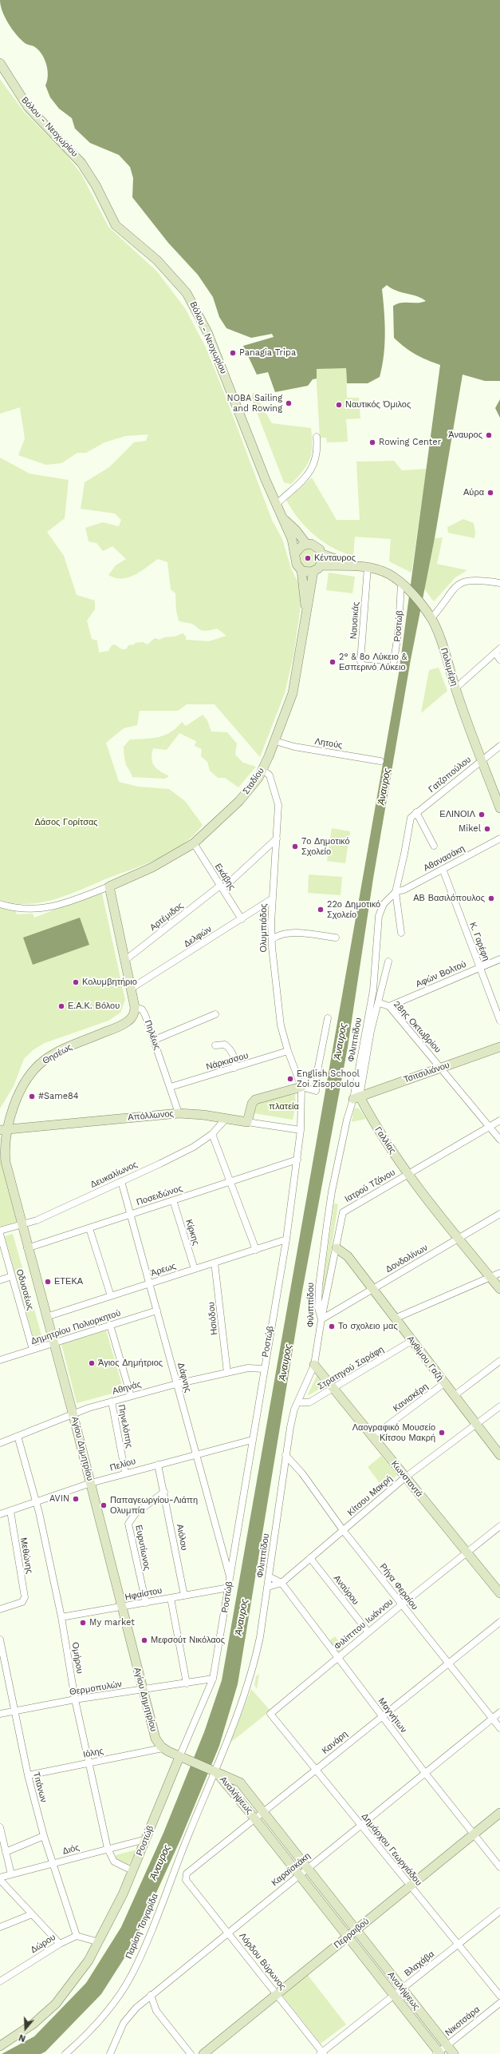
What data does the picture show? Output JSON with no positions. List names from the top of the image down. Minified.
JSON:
{"streets":{"main road":["Βόλου - Νεοχωρίου","Ροστώβ","Πολυμέρη","Σταδίου","Θησέως","Τσιτσιλιάνου","Απόλλωνος","Γαλλίας","Ανθίμου Γαζή","Αγίου Δημητρίου","Κωνσταντά","Αναλήψεως","Περραιβού"],"street":["Ναυσικάς","Λητούς","Γατζοπούλου","Αθανασάκη","Εκάβης","Αρτέμιδος","Ολυμπιάδος","Δελφών","Κ. Γαρέφη","Αφών Βολτού","28ης Οκτωβρίου","Πηλέως","Φιλιππίδου","Νάρκισσου","Δευκαλίωνος","Ιατρού Τζάνου","Ποσειδώνος","Κίρκης","Δονδολίνων","Άρεως","Οδυσσέως","Ησιόδου","Δημητρίου Πολιορκητού","Στρατηγού Σαράφη","Δάφνης","Αθηνάς","Κανισκέρη","Πηνελόπης","Πελίου","Κίτσου Μακρή","Αιόλου","Ευρυτίωνος","Μεθώνης","Ρήγα Φεραίου","Αναύρου","Ηφαίστου","Φιλίππου Ιωάννου","Ομήρου","Θερμοπυλών","Μαγνήτων","Κανάρη","Ιόλης","Τιτάνων","Διός","Δημάρχου Γεωργιάδου","Καραϊσκάκη","Παρίση Τσιγαρίδα","Δώρου","Λόρδου Βύρωνος","Βλαχάβα","Νικοτσάρα"]},"crossings":[["Ναυσικάς","Ροστώβ"],["Ναυσικάς","Πολυμέρη"],["Ροστώβ","Πολυμέρη"],["Ροστώβ","Ολυμπιάδος"],["Ροστώβ","Απόλλωνος"],["Ροστώβ","Ποσειδώνος"],["Ροστώβ","Άρεως"],["Ροστώβ","Δάφνης"],["Ροστώβ","Αθηνάς"],["Ροστώβ","Πελίου"],["Ροστώβ","Ηφαίστου"],["Ροστώβ","Ομήρου"],["Ροστώβ","Θερμοπυλών"],["Ροστώβ","Διός"],["Πολυμέρη","Γατζοπούλου"],["Λητούς","Σταδίου"],["Γατζοπούλου","Αθανασάκη"],["Γατζοπούλου","Φιλιππίδου"],["Σταδίου","Εκάβης"],["Σταδίου","Ολυμπιάδος"],["Αθανασάκη","Κ. Γαρέφη"],["Αθανασάκη","Φιλιππίδου"],["Εκάβης","Αρτέμιδος"],["Εκάβης","Δελφών"],["Αρτέμιδος","Ολυμπιάδος"],["Ολυμπιάδος","Δελφών"],["Ολυμπιάδος","Νάρκισσου"],["Κ. Γαρέφη","Αφών Βολτού"],["Αφών Βολτού","28ης Οκτωβρίου"],["28ης Οκτωβρίου","Τσιτσιλιάνου"],["28ης Οκτωβρίου","Ιατρού Τζάνου"],["Πηλέως","Θησέως"],["Πηλέως","Νάρκισσου"],["Πηλέως","Απόλλωνος"],["Φιλιππίδου","Τσιτσιλιάνου"],["Φιλιππίδου","Γαλλίας"],["Φιλιππίδου","Ιατρού Τζάνου"],["Φιλιππίδου","Δονδολίνων"],["Φιλιππίδου","Στρατηγού Σαράφη"],["Φιλιππίδου","Κωνσταντά"],["Φιλιππίδου","Κίτσου Μακρή"],["Φιλιππίδου","Ρήγα Φεραίου"],["Φιλιππίδου","Μαγνήτων"],["Φιλιππίδου","Αναλήψεως"],["Φιλιππίδου","Παρίση Τσιγαρίδα"],["Θησέως","Απόλλωνος"],["Θησέως","Αγίου Δημητρίου"],["Τσιτσιλιάνου","Γαλλίας"],["Απόλλωνος","Δευκαλίωνος"],["Απόλλωνος","Αγίου Δημητρίου"],["Γαλλίας","Ιατρού Τζάνου"],["Γαλλίας","Δονδολίνων"],["Δευκαλίωνος","Δάφνης"],["Δευκαλίωνος","Αγίου Δημητρίου"],["Ιατρού Τζάνου","Δονδολίνων"],["Ιατρού Τζάνου","Ανθίμου Γαζή"],["Ποσειδώνος","Κίρκης"],["Ποσειδώνος","Δάφνης"],["Ποσειδώνος","Αγίου Δημητρίου"],["Κίρκης","Άρεως"],["Δονδολίνων","Ανθίμου Γαζή"],["Άρεως","Ησιόδου"],["Άρεως","Δάφνης"],["Άρεως","Αγίου Δημητρίου"],["Οδυσσέως","Δημητρίου Πολιορκητού"],["Ησιόδου","Αθηνάς"],["Δημητρίου Πολιορκητού","Δάφνης"],["Δημητρίου Πολιορκητού","Πηνελόπης"],["Δημητρίου Πολιορκητού","Αγίου Δημητρίου"],["Ανθίμου Γαζή","Στρατηγού Σαράφη"],["Ανθίμου Γαζή","Κανισκέρη"],["Ανθίμου Γαζή","Κίτσου Μακρή"],["Στρατηγού Σαράφη","Κωνσταντά"],["Δάφνης","Αθηνάς"],["Δάφνης","Πελίου"],["Αθηνάς","Πηνελόπης"],["Αθηνάς","Αγίου Δημητρίου"],["Αθηνάς","Ομήρου"],["Κανισκέρη","Κωνσταντά"],["Πηνελόπης","Πελίου"],["Αγίου Δημητρίου","Πελίου"],["Αγίου Δημητρίου","Ηφαίστου"],["Αγίου Δημητρίου","Θερμοπυλών"],["Αγίου Δημητρίου","Ιόλης"],["Πελίου","Αιόλου"],["Πελίου","Μεθώνης"],["Πελίου","Ομήρου"],["Κωνσταντά","Κίτσου Μακρή"],["Κωνσταντά","Φιλίππου Ιωάννου"],["Κίτσου Μακρή","Ρήγα Φεραίου"],["Κίτσου Μακρή","Αναύρου"],["Κίτσου Μακρή","Μαγνήτων"],["Αιόλου","Ευρυτίωνος"],["Αιόλου","Ηφαίστου"],["Ευρυτίωνος","Ηφαίστου"],["Ρήγα Φεραίου","Φιλίππου Ιωάννου"],["Ρήγα Φεραίου","Κανάρη"],["Ρήγα Φεραίου","Καραϊσκάκη"],["Αναύρου","Φιλίππου Ιωάννου"],["Ηφαίστου","Ομήρου"],["Φιλίππου Ιωάννου","Μαγνήτων"],["Φιλίππου Ιωάννου","Δημάρχου Γεωργιάδου"],["Ομήρου","Θερμοπυλών"],["Ομήρου","Ιόλης"],["Ομήρου","Διός"],["Θερμοπυλών","Τιτάνων"],["Μαγνήτων","Κανάρη"],["Μαγνήτων","Καραϊσκάκη"],["Μαγνήτων","Περραιβού"],["Κανάρη","Αναλήψεως"],["Κανάρη","Δημάρχου Γεωργιάδου"],["Κανάρη","Λόρδου Βύρωνος"],["Ιόλης","Τιτάνων"],["Τιτάνων","Διός"],["Τιτάνων","Δώρου"],["Αναλήψεως","Καραϊσκάκη"],["Αναλήψεως","Παρίση Τσιγαρίδα"],["Αναλήψεως","Περραιβού"],["Αναλήψεως","Βλαχάβα"],["Αναλήψεως","Νικοτσάρα"],["Δημάρχου Γεωργιάδου","Καραϊσκάκη"],["Δημάρχου Γεωργιάδου","Περραιβού"],["Δημάρχου Γεωργιάδου","Βλαχάβα"],["Καραϊσκάκη","Λόρδου Βύρωνος"],["Περραιβού","Λόρδου Βύρωνος"],["Λόρδου Βύρωνος","Βλαχάβα"]],"water":["Άναυρος"],"parks":["Δάσος Γορίτσας","πλατεία"],"places":["Panagia Tripa","NOBA Sailing and Rowing","Ναυτικός Όμιλος","Άναυρος","Rowing Center","Αύρα","Κένταυρος","2° & 8ο Λύκειο & Εσπερινό Λύκειο","ΕΛΙΝΟΙΛ","Mikel","7ο Δημοτικό Σχολείο","ΑΒ Βασιλόπουλος","22ο Δημοτικό Σχολείο","Κολυμβητήριο","Ε.Α.Κ. Βόλου","English School Zoi Zisopoulou","#Same84","ΕΤΕΚΑ","Το σχολειο μας","Άγιος Δημήτριος","Λαογραφικό Μουσείο Κίτσου Μακρή","AVIN","Παπαγεωργίου-Λιάπη Ολυμπία","My market","Μεφσούτ Νικόλαος"],"north":"bottom"}
